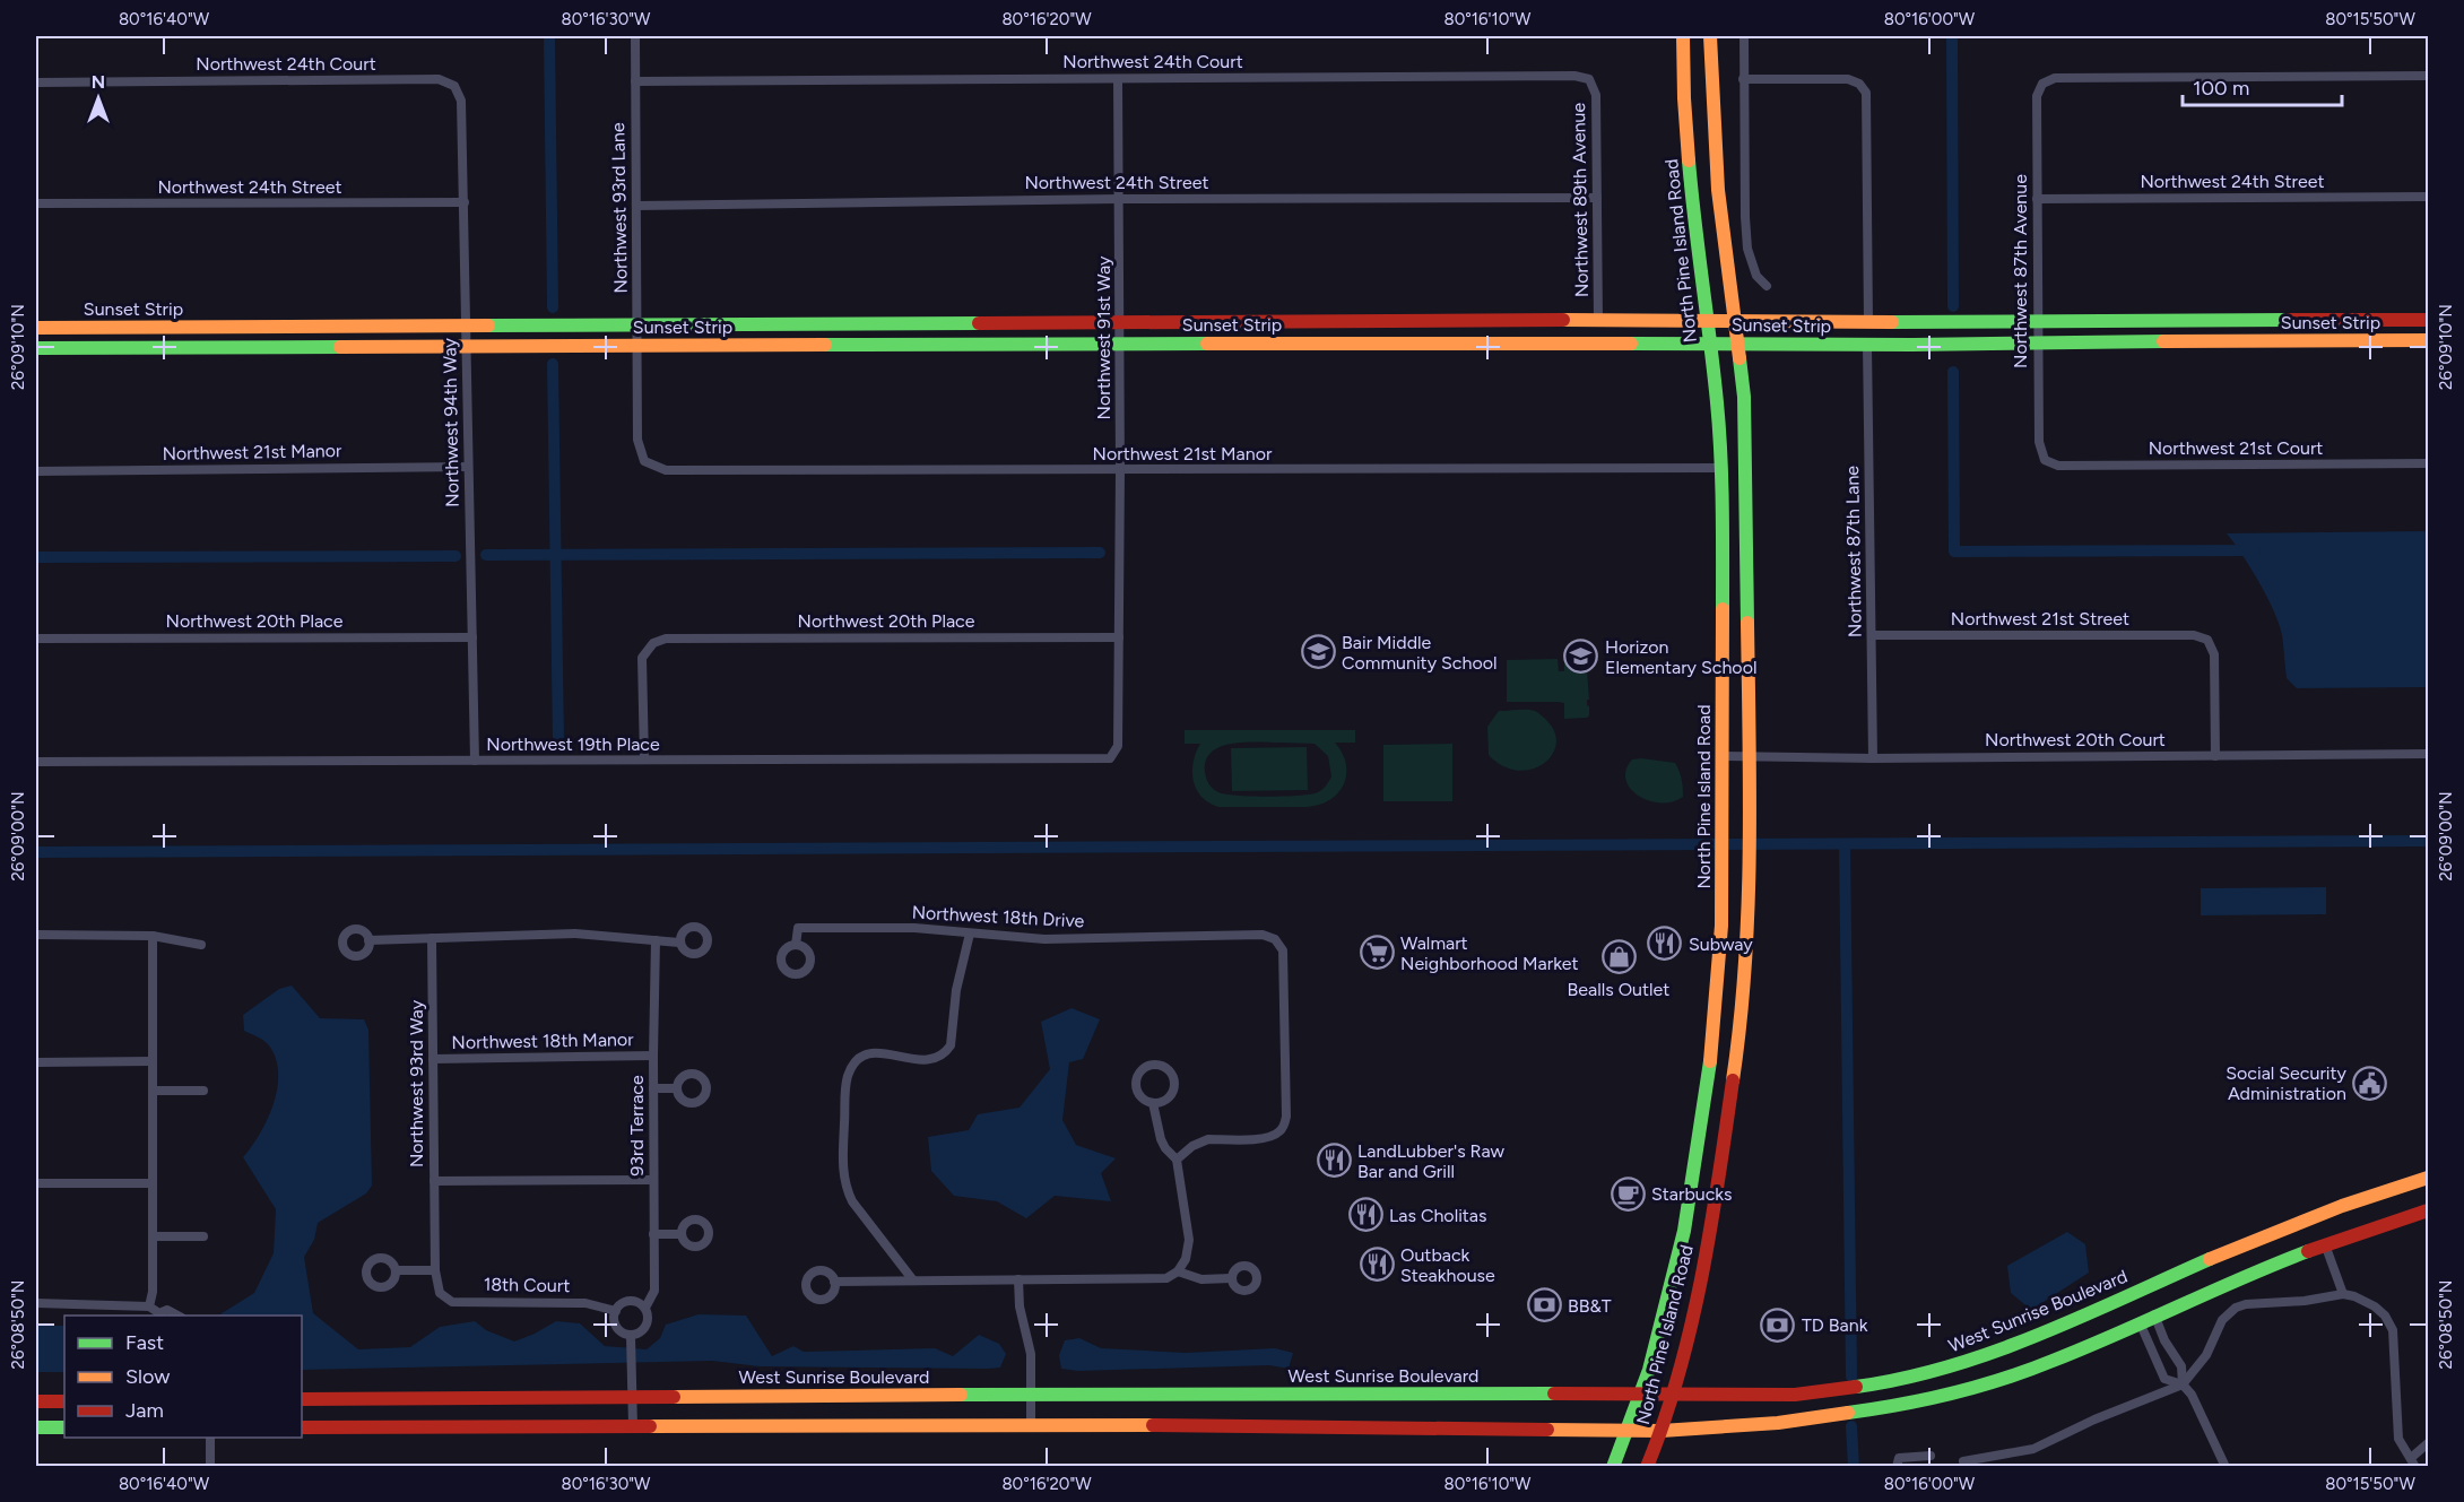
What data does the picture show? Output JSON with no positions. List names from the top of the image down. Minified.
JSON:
{"streets":{"main road":["North Pine Island Road","Sunset Strip","West Sunrise Boulevard"],"street":["Northwest 24th Court","Northwest 24th Street","Northwest 89th Avenue","Northwest 93rd Lane","Northwest 87th Avenue","Northwest 91st Way","Northwest 94th Way","Northwest 21st Court","Northwest 21st Manor","Northwest 87th Lane","Northwest 21st Street","Northwest 20th Place","Northwest 20th Court","Northwest 19th Place","Northwest 18th Drive","Northwest 18th Manor","Northwest 93rd Way","93rd Terrace","18th Court"]},"crossings":[["Northwest 24th Court","Northwest 89th Avenue"],["Northwest 24th Court","Northwest 93rd Lane"],["Northwest 24th Court","Northwest 91st Way"],["Northwest 24th Court","Northwest 94th Way"],["Northwest 24th Street","Northwest 89th Avenue"],["Northwest 24th Street","Northwest 93rd Lane"],["Northwest 24th Street","Northwest 87th Avenue"],["Northwest 24th Street","Northwest 91st Way"],["Northwest 24th Street","Northwest 94th Way"],["Northwest 89th Avenue","Sunset Strip"],["Northwest 93rd Lane","Sunset Strip"],["Northwest 93rd Lane","Northwest 21st Manor"],["North Pine Island Road","Sunset Strip"],["North Pine Island Road","Northwest 21st Manor"],["North Pine Island Road","Northwest 20th Court"],["North Pine Island Road","West Sunrise Boulevard"],["Northwest 87th Avenue","Sunset Strip"],["Northwest 87th Avenue","Northwest 21st Court"],["Sunset Strip","Northwest 91st Way"],["Sunset Strip","Northwest 94th Way"],["Sunset Strip","Northwest 87th Lane"],["Northwest 91st Way","Northwest 21st Manor"],["Northwest 91st Way","Northwest 20th Place"],["Northwest 91st Way","Northwest 19th Place"],["Northwest 94th Way","Northwest 21st Manor"],["Northwest 94th Way","Northwest 20th Place"],["Northwest 94th Way","Northwest 19th Place"],["Northwest 87th Lane","Northwest 21st Street"],["Northwest 87th Lane","Northwest 20th Court"],["Northwest 21st Street","Northwest 20th Court"],["Northwest 20th Place","Northwest 19th Place"],["Northwest 18th Manor","Northwest 93rd Way"],["Northwest 18th Manor","93rd Terrace"],["Northwest 93rd Way","18th Court"],["93rd Terrace","18th Court"]],"places":{"school or university":["Bair Middle Community School","Horizon Elementary School"],"restaurant":["Subway","LandLubber's Raw Bar and Grill","Las Cholitas","Outback Steakhouse"],"supermarket":["Walmart Neighborhood Market"],"shop":["Bealls Outlet"],"public building":["Social Security Administration"],"cafe":["Starbucks"],"bank":["BB&T","TD Bank"]},"legend":["Fast","Slow","Jam"],"scale_bar":"100 m","north":"top","coordinates":["80°16'40\"W","80°16'30\"W","80°16'20\"W","80°16'10\"W","80°16'00\"W","80°15'50\"W","26°09'10\"N","26°09'00\"N","26°08'50\"N"]}
